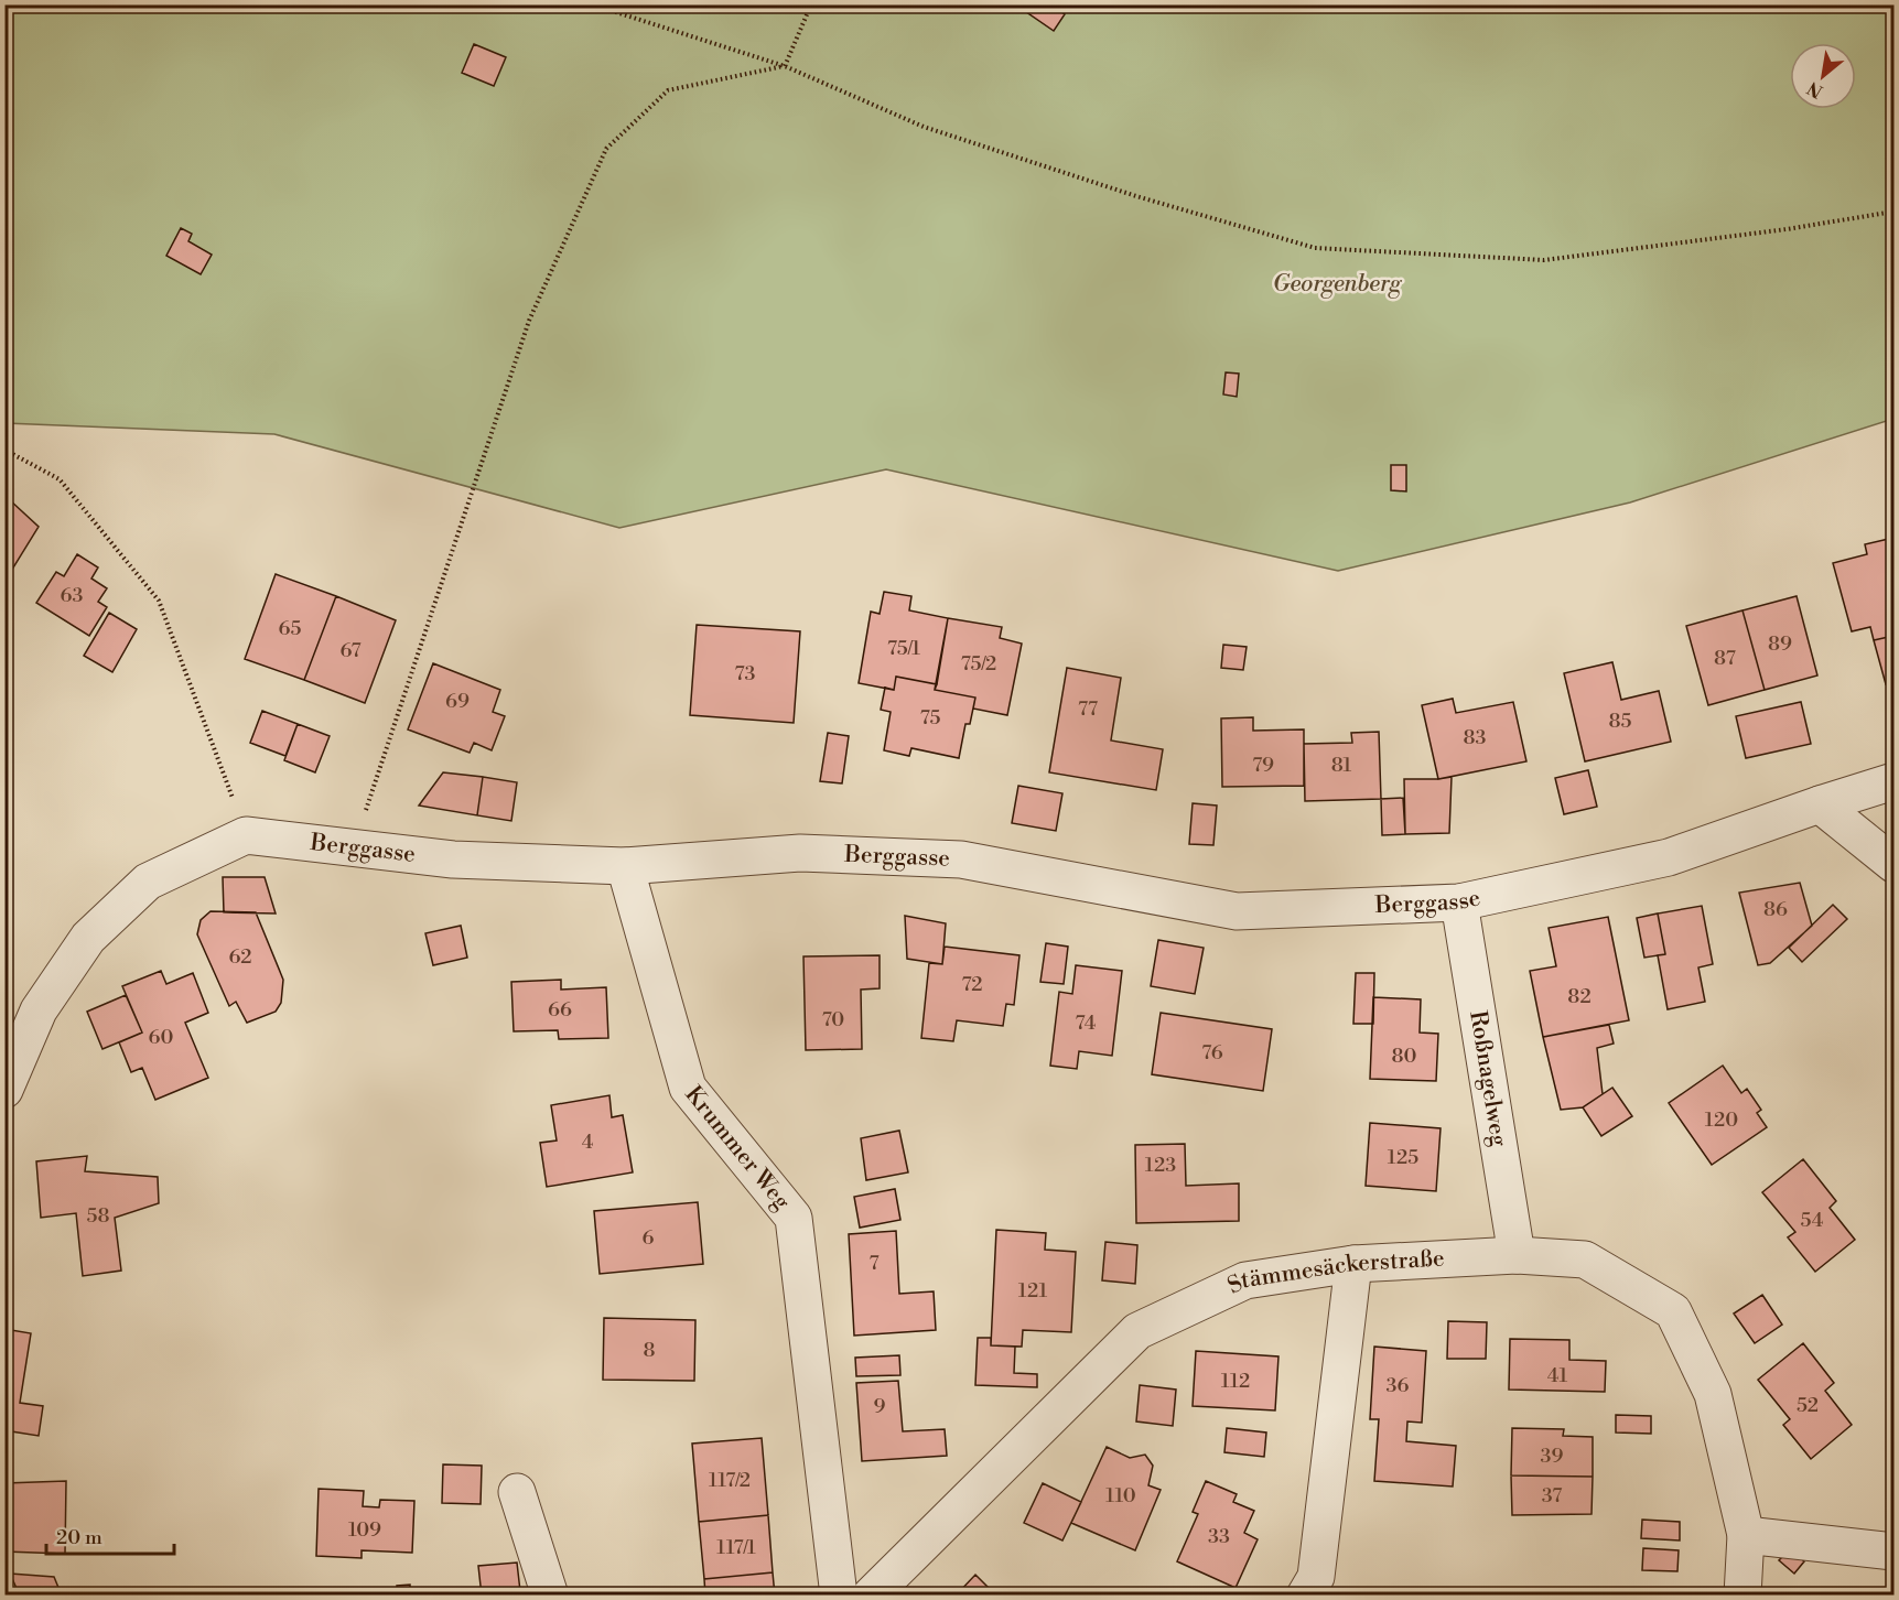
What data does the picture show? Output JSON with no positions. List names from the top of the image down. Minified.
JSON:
{"streets":{"street":["Berggasse","Roßnagelweg","Krummer Weg","Stämmesäckerstraße"]},"crossings":[["Berggasse","Roßnagelweg"],["Berggasse","Krummer Weg"],["Roßnagelweg","Stämmesäckerstraße"]],"parks":["Georgenberg"],"house_numbers":["63","65","89","75/1","67","87","75/2","73","69","77","75","85","83","79","81","86","62","72","82","66","70","74","60","76","80","120","4","125","123","58","54","6","7","121","8","41","112","36","52","9","39","117/2","110","37","109","33","117/1"],"scale_bar":"20 m","north":"bottom left"}
